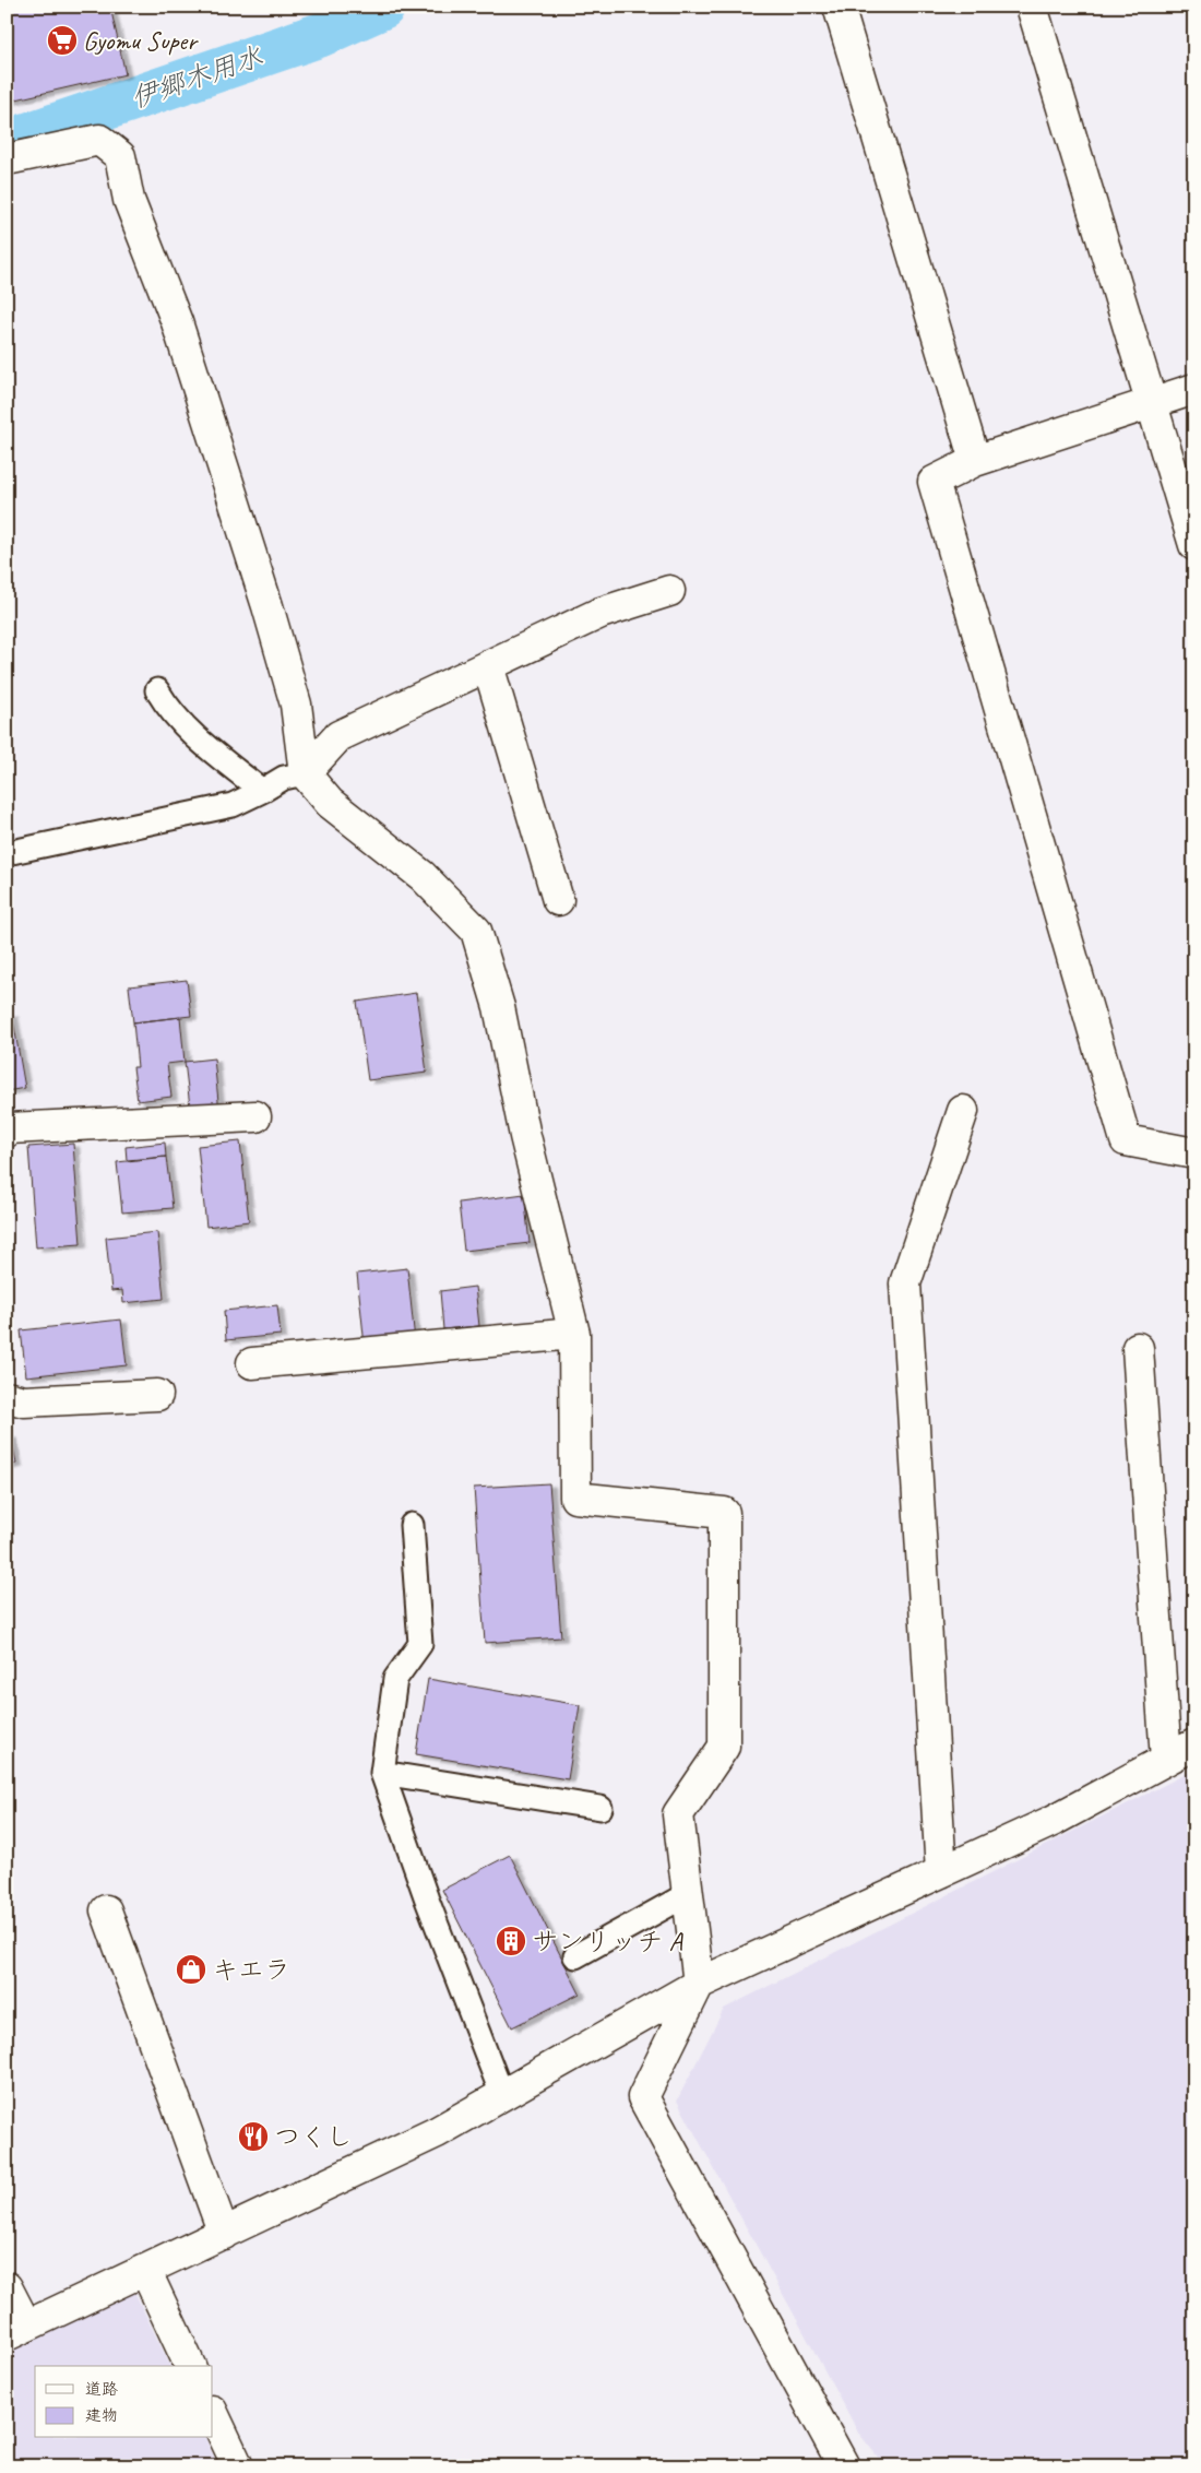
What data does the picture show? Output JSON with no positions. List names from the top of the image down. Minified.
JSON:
{"water":["伊郷木用水"],"places":{"supermarket":["Gyomu Super"],"building":["サンリッチ A"],"shop":["キエラ"],"restaurant":["つくし"]},"legend":["道路","建物"]}
